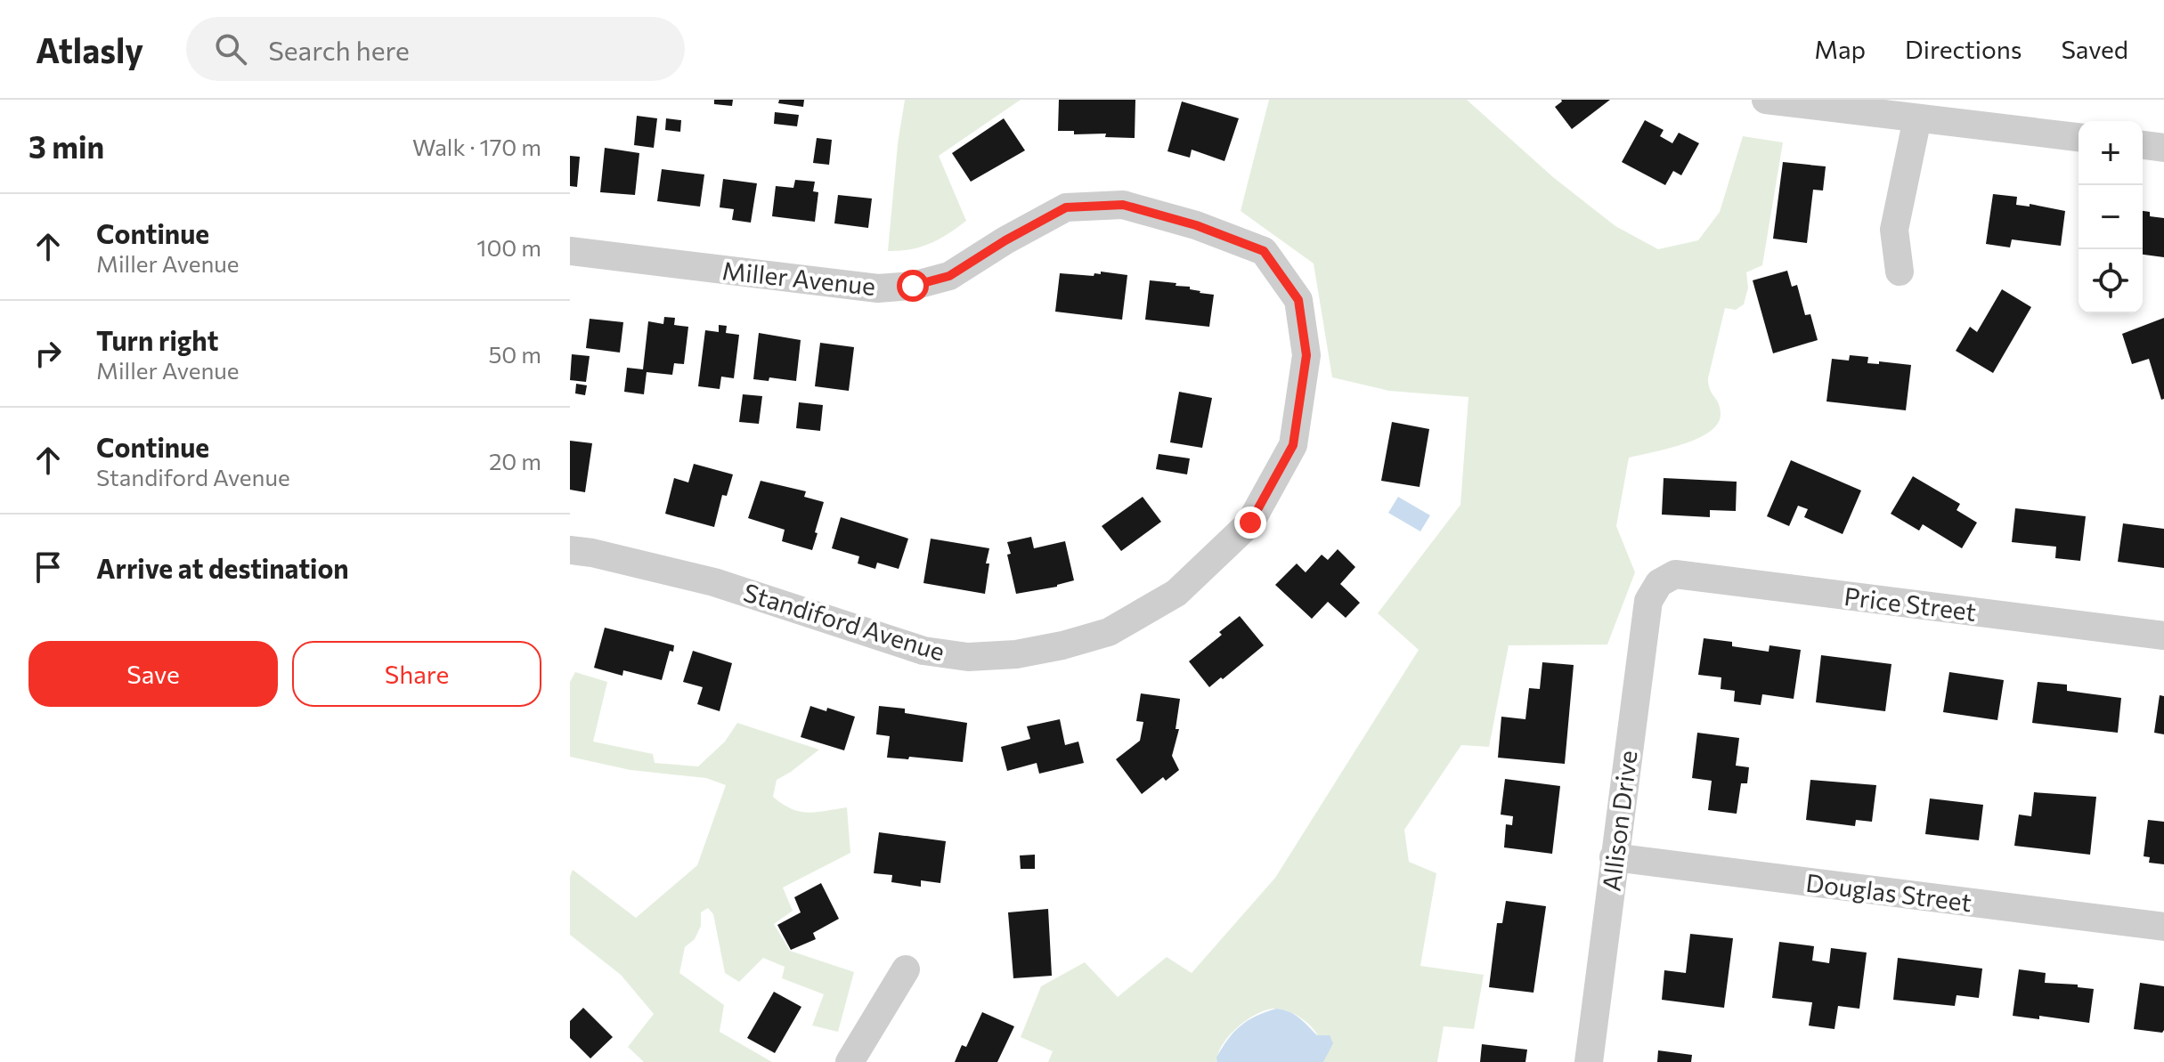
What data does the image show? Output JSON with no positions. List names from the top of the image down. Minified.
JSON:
{"streets":{"street":["Miller Avenue","Price Street","Standiford Avenue","Allison Drive","Douglas Street"]},"crossings":[["Miller Avenue","Standiford Avenue"],["Price Street","Allison Drive"],["Allison Drive","Douglas Street"]],"page":{"header":"Atlasly","search":"Search here","nav":["Map","Directions","Saved"],"heading":["3 min","Walk · 170 m"],"map_buttons":["+","−"],"list":[["Continue","Miller Avenue","100 m"],["Turn right","Miller Avenue","50 m"],["Continue","Standiford Avenue","20 m"],"Arrive at destination"],"buttons":["Save","Share"]}}
